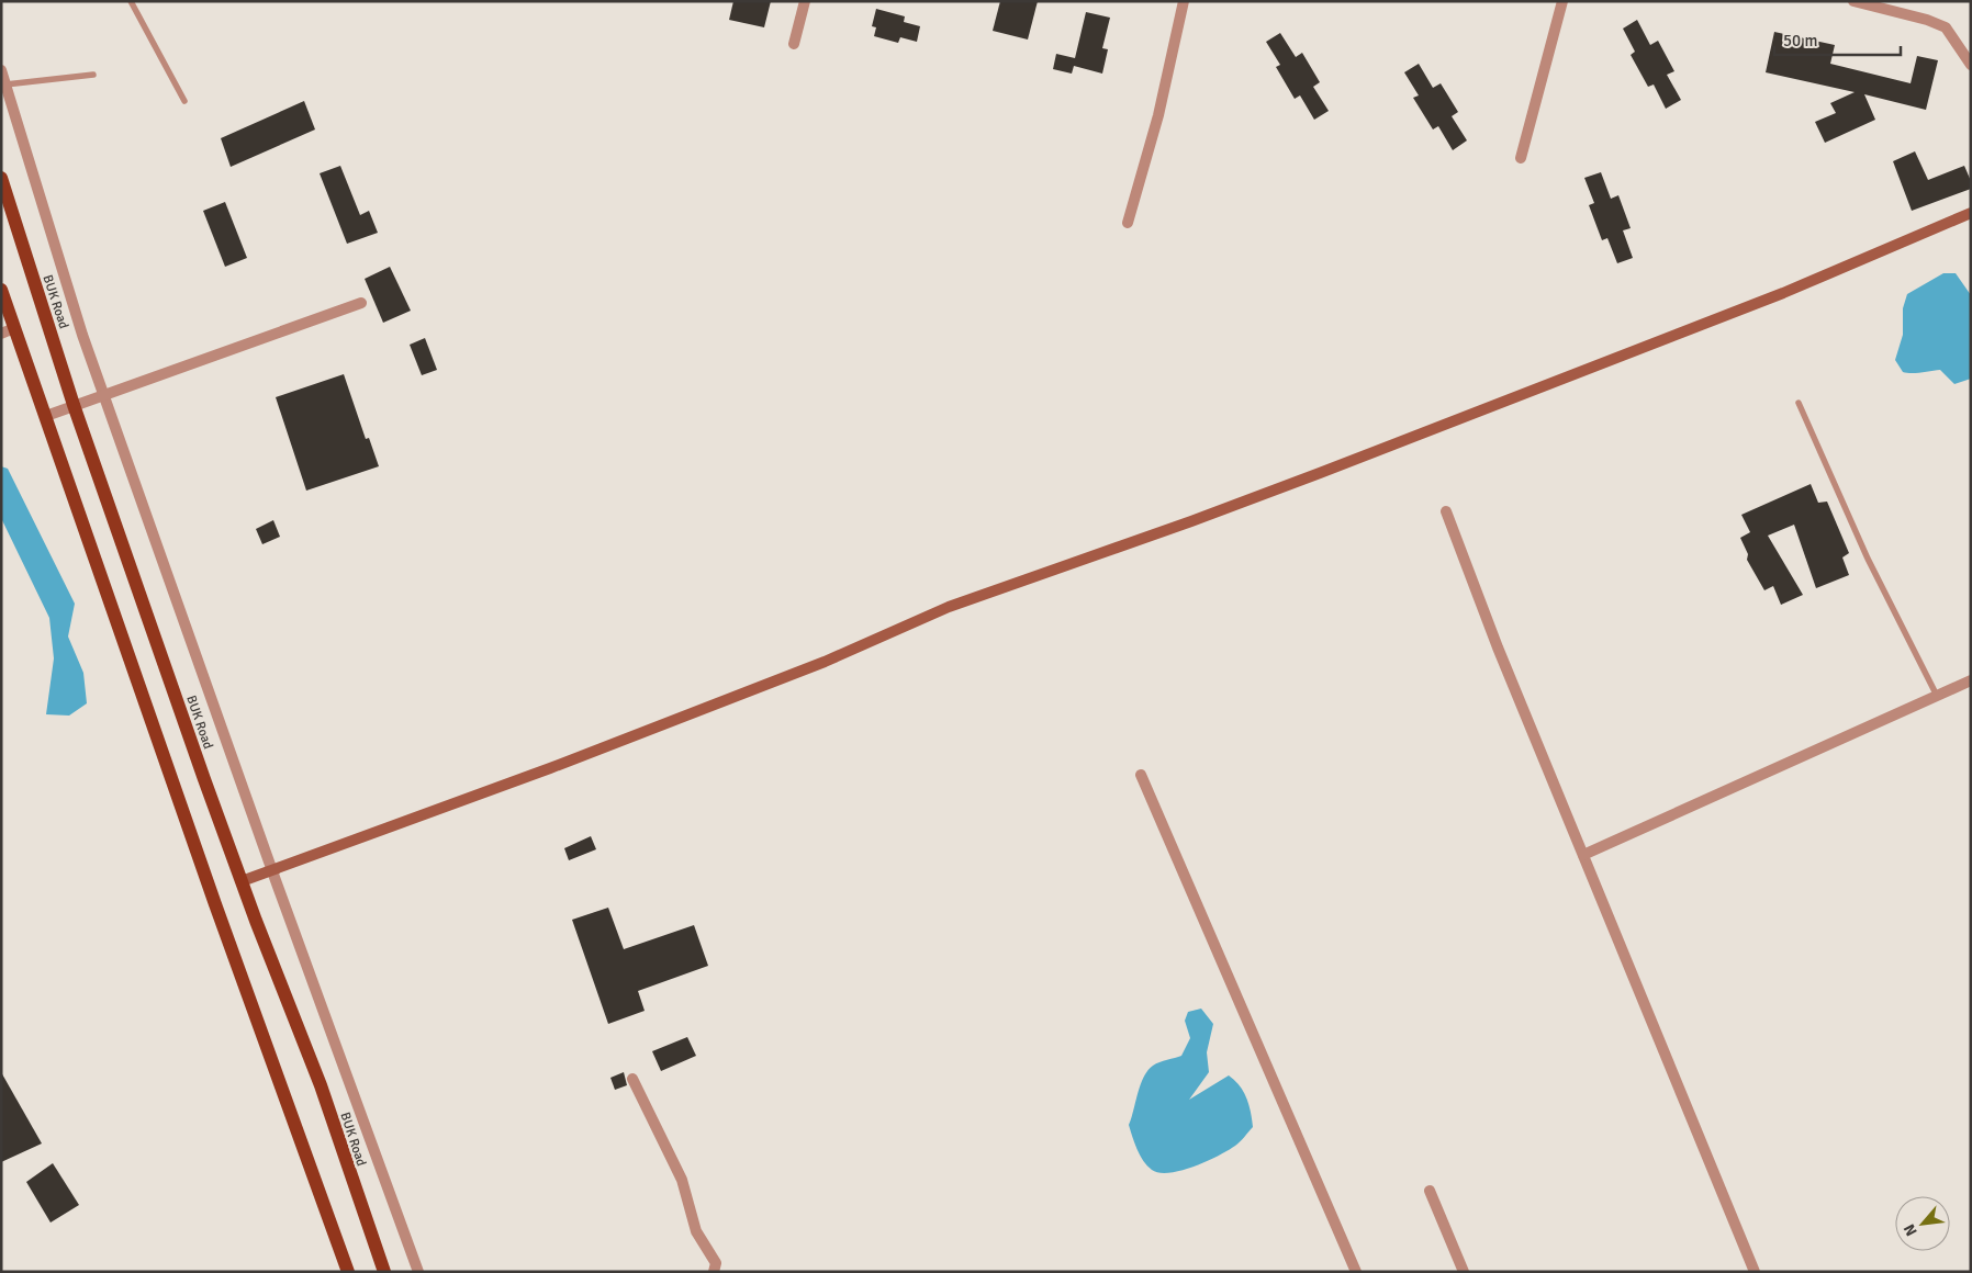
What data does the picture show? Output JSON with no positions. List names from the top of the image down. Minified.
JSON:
{"streets":{"main road":["BUK Road"]},"scale_bar":"50 m","north":"bottom left"}
